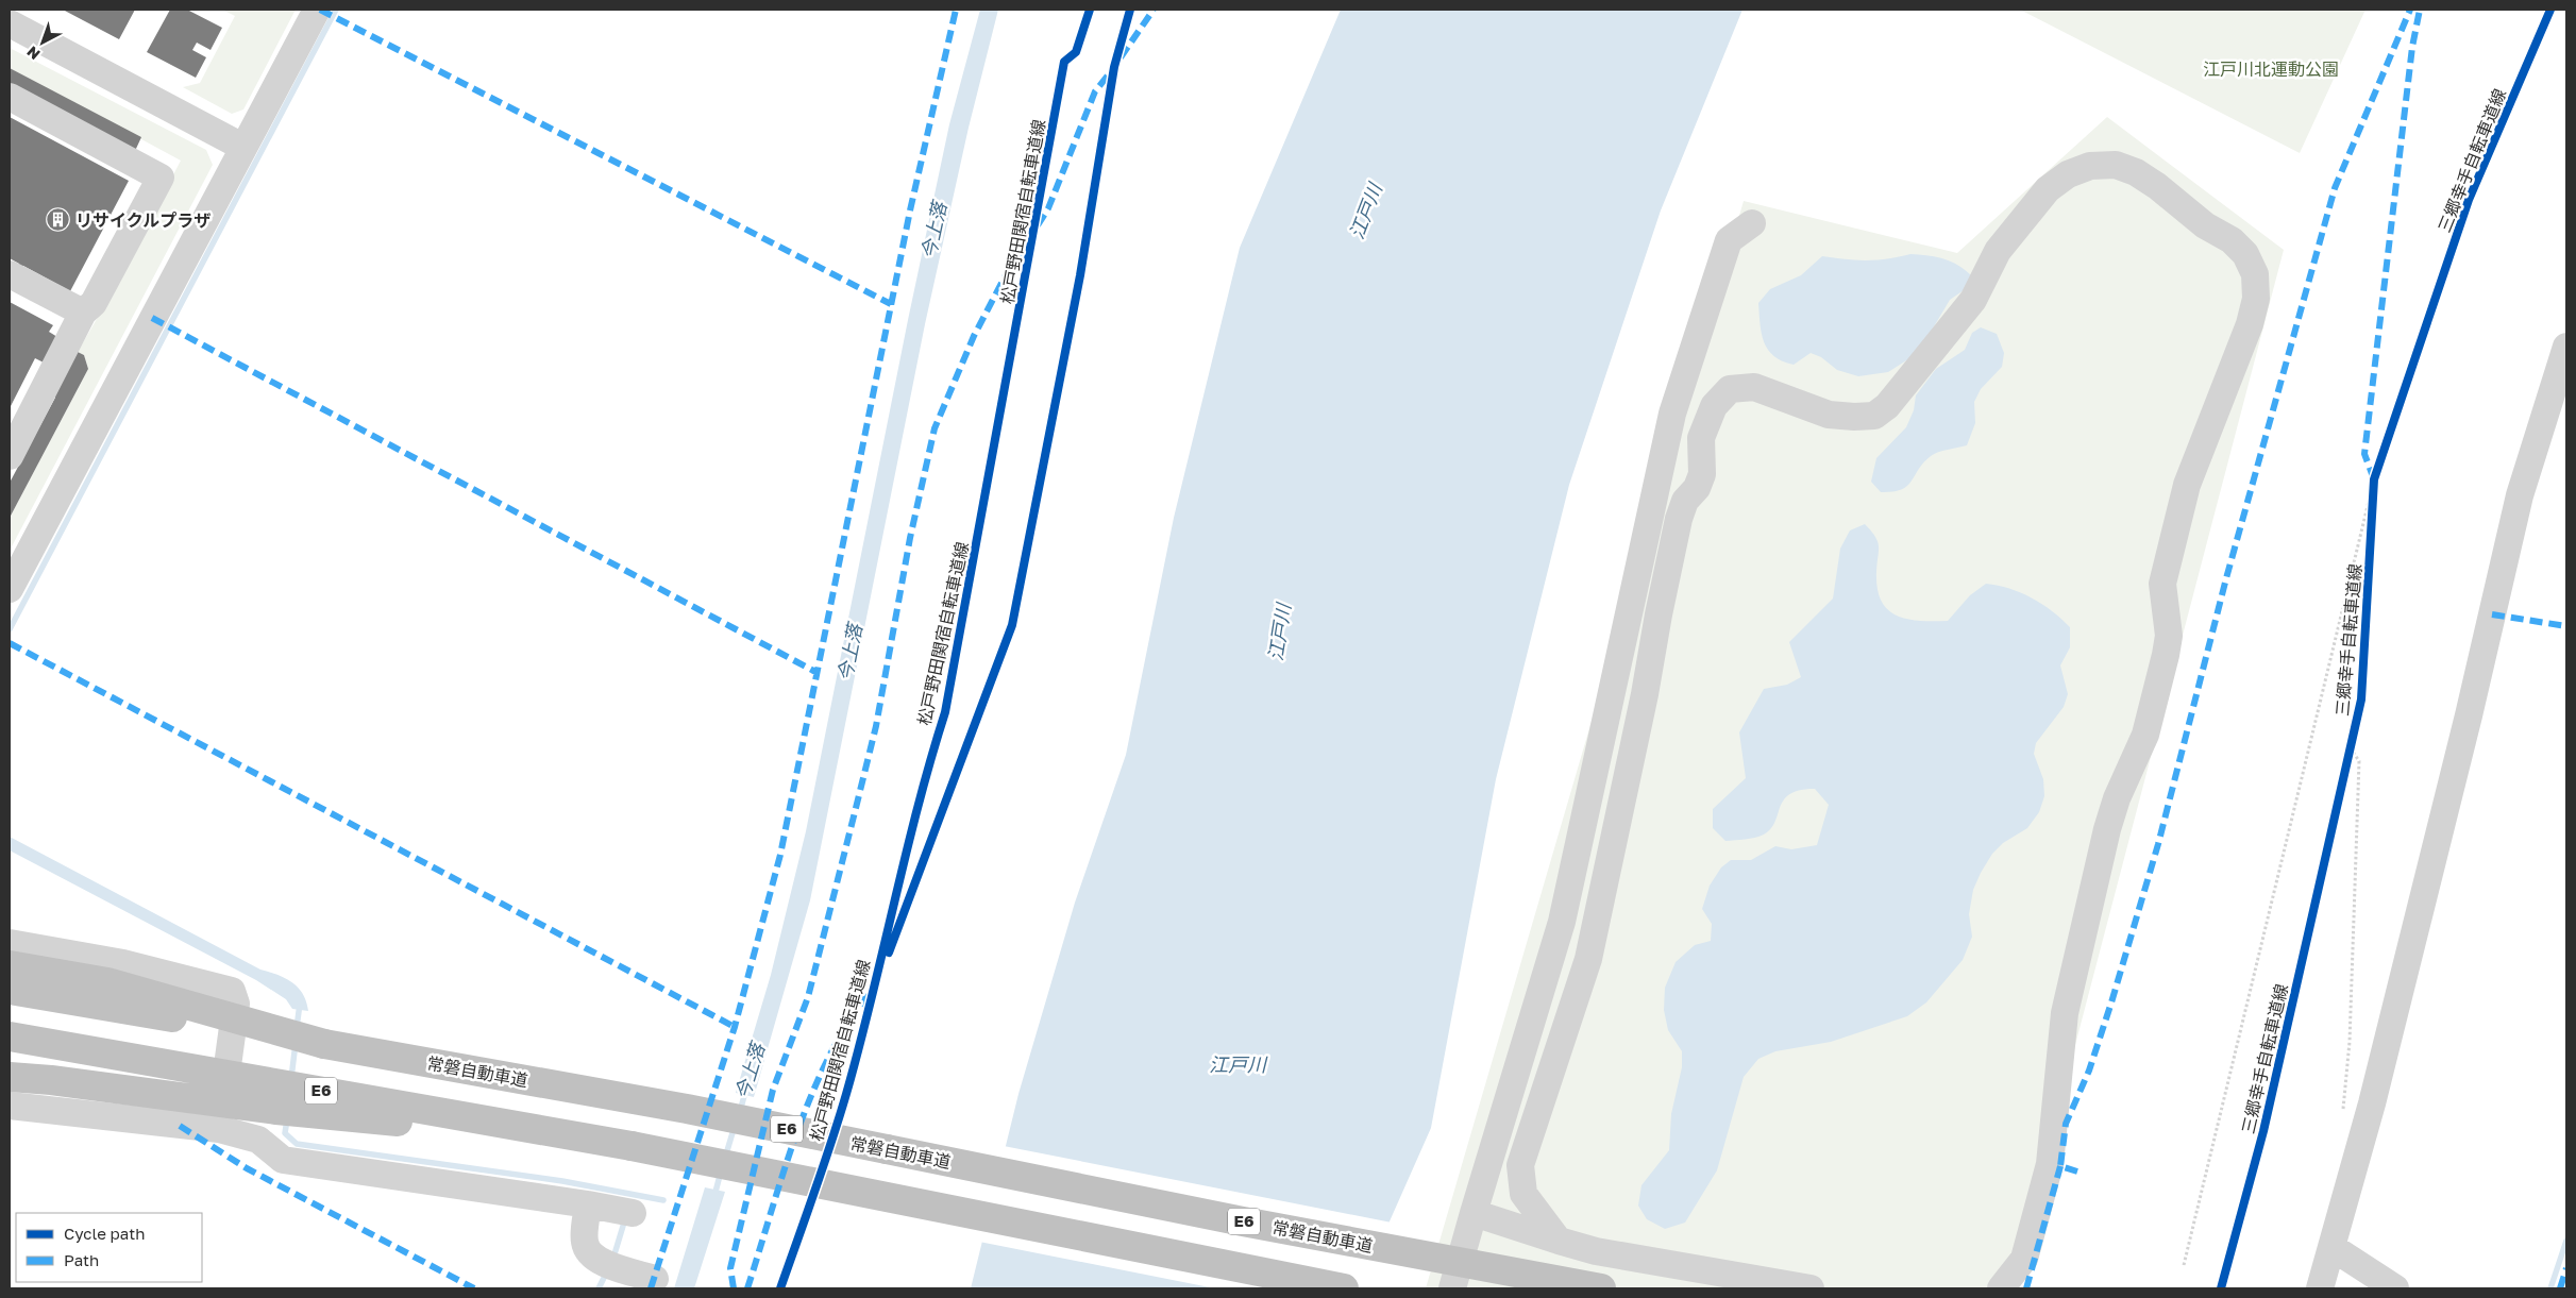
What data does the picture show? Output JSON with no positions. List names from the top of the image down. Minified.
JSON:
{"streets":{"highway":["常磐自動車道","E6"],"cycle path":["三郷幸手自転車道線","松戸野田関宿自転車道線"]},"water":["江戸川","今上落"],"parks":["江戸川北運動公園"],"places":{"building":["リサイクルプラザ"]},"legend":["Cycle path","Path"],"north":"bottom left"}
